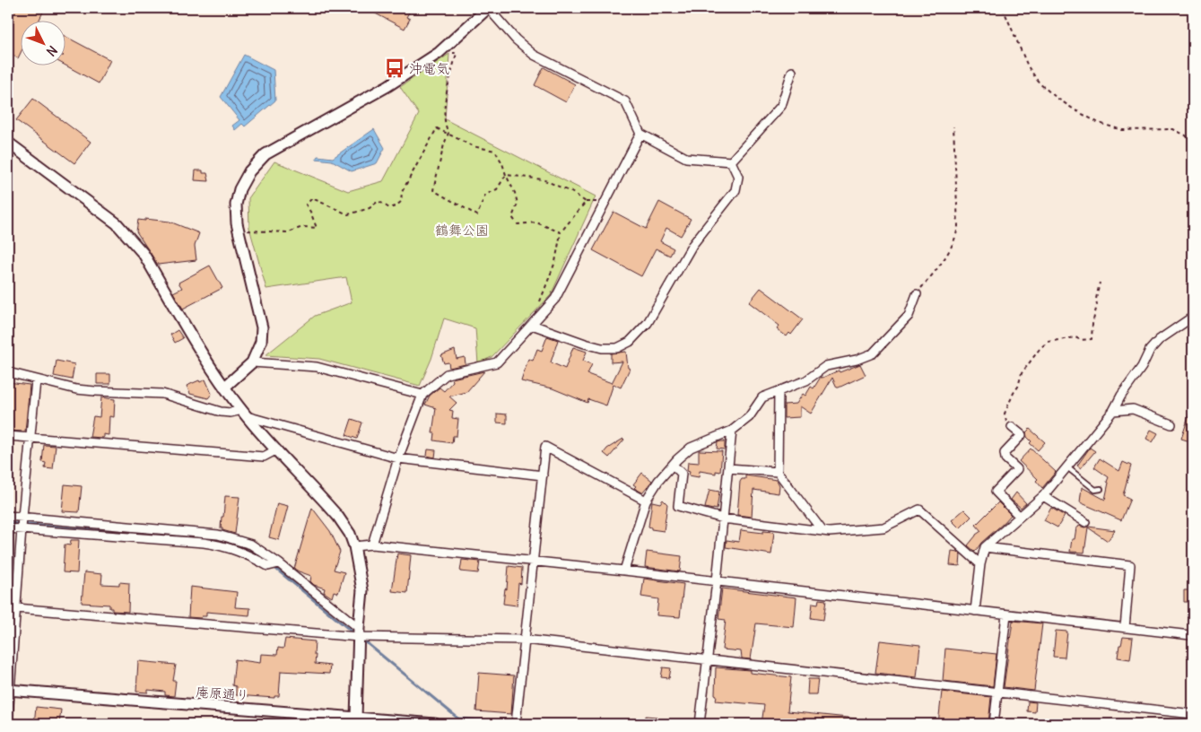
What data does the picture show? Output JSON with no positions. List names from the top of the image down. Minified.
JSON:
{"streets":{"street":["庵原通り"]},"parks":["鶴舞公園"],"places":{"bus stop":["沖電気"]},"north":"bottom right"}
